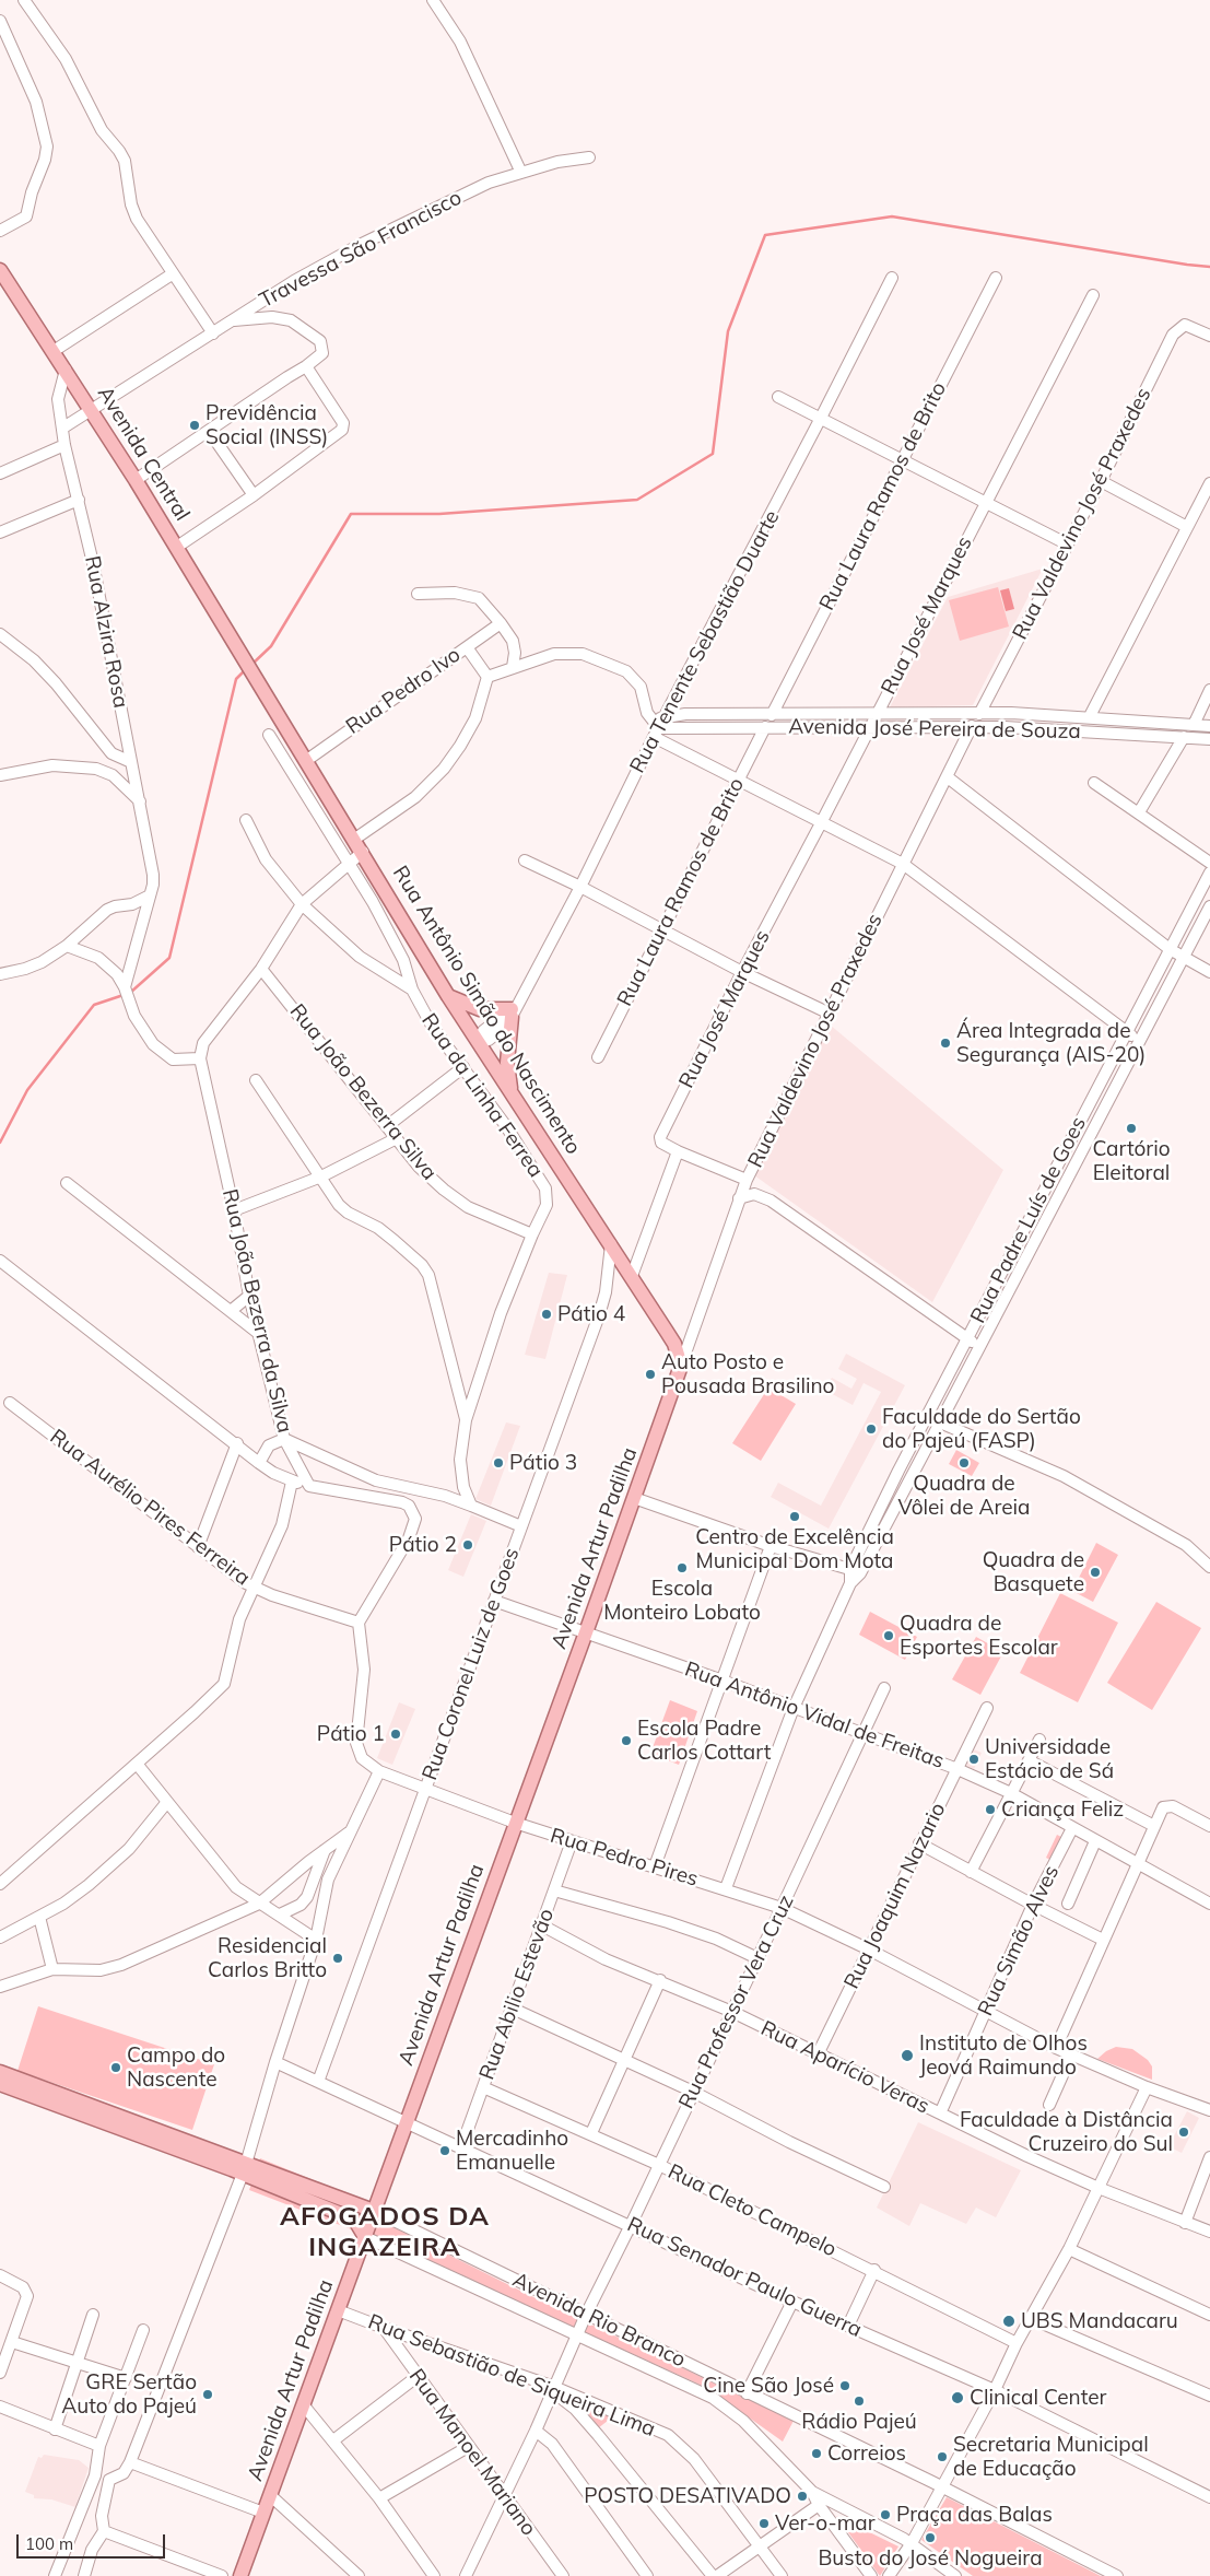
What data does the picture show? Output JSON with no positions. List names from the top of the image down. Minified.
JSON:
{"streets":{"main road":["Avenida Central","Rua Antônio Simão do Nascimento","Avenida Artur Padilha"],"street":["Travessa São Francisco","Rua Laura Ramos de Brito","Rua Valdevino José Praxedes","Rua José Marques","Rua Alzira Rosa","Rua Tenente Sebastião Duarte","Rua Pedro Ivo","Avenida José Pereira de Souza","Rua João Bezerra Silva","Rua da Linha Ferrea","Rua Padre Luís de Goes","Rua João Bezerra da Silva","Rua Aurélio Pires Ferreira","Rua Coronel Luiz de Goes","Rua Antônio Vidal de Freitas","Rua Pedro Pires","Rua Joaquim Nazario","Rua Simão Alves","Rua Abilio Estevão","Rua Professor Vera Cruz","Rua Aparício Veras","Rua Cleto Campelo","Rua Senador Paulo Guerra","Avenida Rio Branco","Rua Sebastião de Siqueira Lima","Rua Manoel Mariano"]},"crossings":[["Travessa São Francisco","Avenida Central"],["Travessa São Francisco","Rua Alzira Rosa"],["Avenida Central","Rua Alzira Rosa"],["Avenida Central","Rua Antônio Simão do Nascimento"],["Rua Laura Ramos de Brito","Avenida José Pereira de Souza"],["Rua Valdevino José Praxedes","Avenida José Pereira de Souza"],["Rua Valdevino José Praxedes","Rua Antônio Simão do Nascimento"],["Rua Valdevino José Praxedes","Avenida Artur Padilha"],["Rua José Marques","Avenida José Pereira de Souza"],["Rua Tenente Sebastião Duarte","Avenida José Pereira de Souza"],["Rua Tenente Sebastião Duarte","Rua Antônio Simão do Nascimento"],["Rua Pedro Ivo","Rua Antônio Simão do Nascimento"],["Rua Antônio Simão do Nascimento","Avenida Artur Padilha"],["Rua Antônio Simão do Nascimento","Rua Coronel Luiz de Goes"],["Rua João Bezerra Silva","Rua da Linha Ferrea"],["Rua João Bezerra Silva","Rua João Bezerra da Silva"],["Avenida Artur Padilha","Rua Antônio Vidal de Freitas"],["Avenida Artur Padilha","Rua Pedro Pires"],["Avenida Artur Padilha","Rua Senador Paulo Guerra"],["Avenida Artur Padilha","Avenida Rio Branco"],["Avenida Artur Padilha","Rua Sebastião de Siqueira Lima"],["Rua Coronel Luiz de Goes","Rua Antônio Vidal de Freitas"],["Rua Coronel Luiz de Goes","Rua Pedro Pires"],["Rua Coronel Luiz de Goes","Rua Senador Paulo Guerra"],["Rua Antônio Vidal de Freitas","Rua Joaquim Nazario"],["Rua Antônio Vidal de Freitas","Rua Simão Alves"],["Rua Antônio Vidal de Freitas","Rua Professor Vera Cruz"],["Rua Pedro Pires","Rua Joaquim Nazario"],["Rua Pedro Pires","Rua Simão Alves"],["Rua Pedro Pires","Rua Abilio Estevão"],["Rua Pedro Pires","Rua Professor Vera Cruz"],["Rua Joaquim Nazario","Rua Aparício Veras"],["Rua Simão Alves","Rua Aparício Veras"],["Rua Abilio Estevão","Rua Aparício Veras"],["Rua Abilio Estevão","Rua Cleto Campelo"],["Rua Abilio Estevão","Rua Senador Paulo Guerra"],["Rua Professor Vera Cruz","Rua Aparício Veras"],["Rua Professor Vera Cruz","Rua Cleto Campelo"],["Rua Professor Vera Cruz","Rua Senador Paulo Guerra"],["Rua Professor Vera Cruz","Avenida Rio Branco"],["Rua Professor Vera Cruz","Rua Sebastião de Siqueira Lima"],["Rua Professor Vera Cruz","Rua Manoel Mariano"],["Rua Sebastião de Siqueira Lima","Rua Manoel Mariano"]],"districts":["AFOGADOS DA INGAZEIRA"],"places":["Previdência Social (INSS)","Área Integrada de Segurança (AIS-20)","Cartório Eleitoral","Pátio 4","Auto Posto e Pousada Brasilino","Faculdade do Sertão do Pajeú (FASP)","Pátio 3","Quadra de Vôlei de Areia","Centro de Excelência Municipal Dom Mota","Pátio 2","Escola Monteiro Lobato","Quadra de Basquete","Quadra de Esportes Escolar","Pátio 1","Escola Padre Carlos Cottart","Universidade Estácio de Sá","Criança Feliz","Residencial Carlos Britto","Instituto de Olhos Jeová Raimundo","Campo do Nascente","Faculdade à Distância Cruzeiro do Sul","Mercadinho Emanuelle","UBS Mandacaru","Cine São José","GRE Sertão Auto do Pajeú","Clinical Center","Rádio Pajeú","Correios","Secretaria Municipal de Educação","POSTO DESATIVADO","Praça das Balas","Ver-o-mar","Busto do José Nogueira"],"scale_bar":"100 m"}
